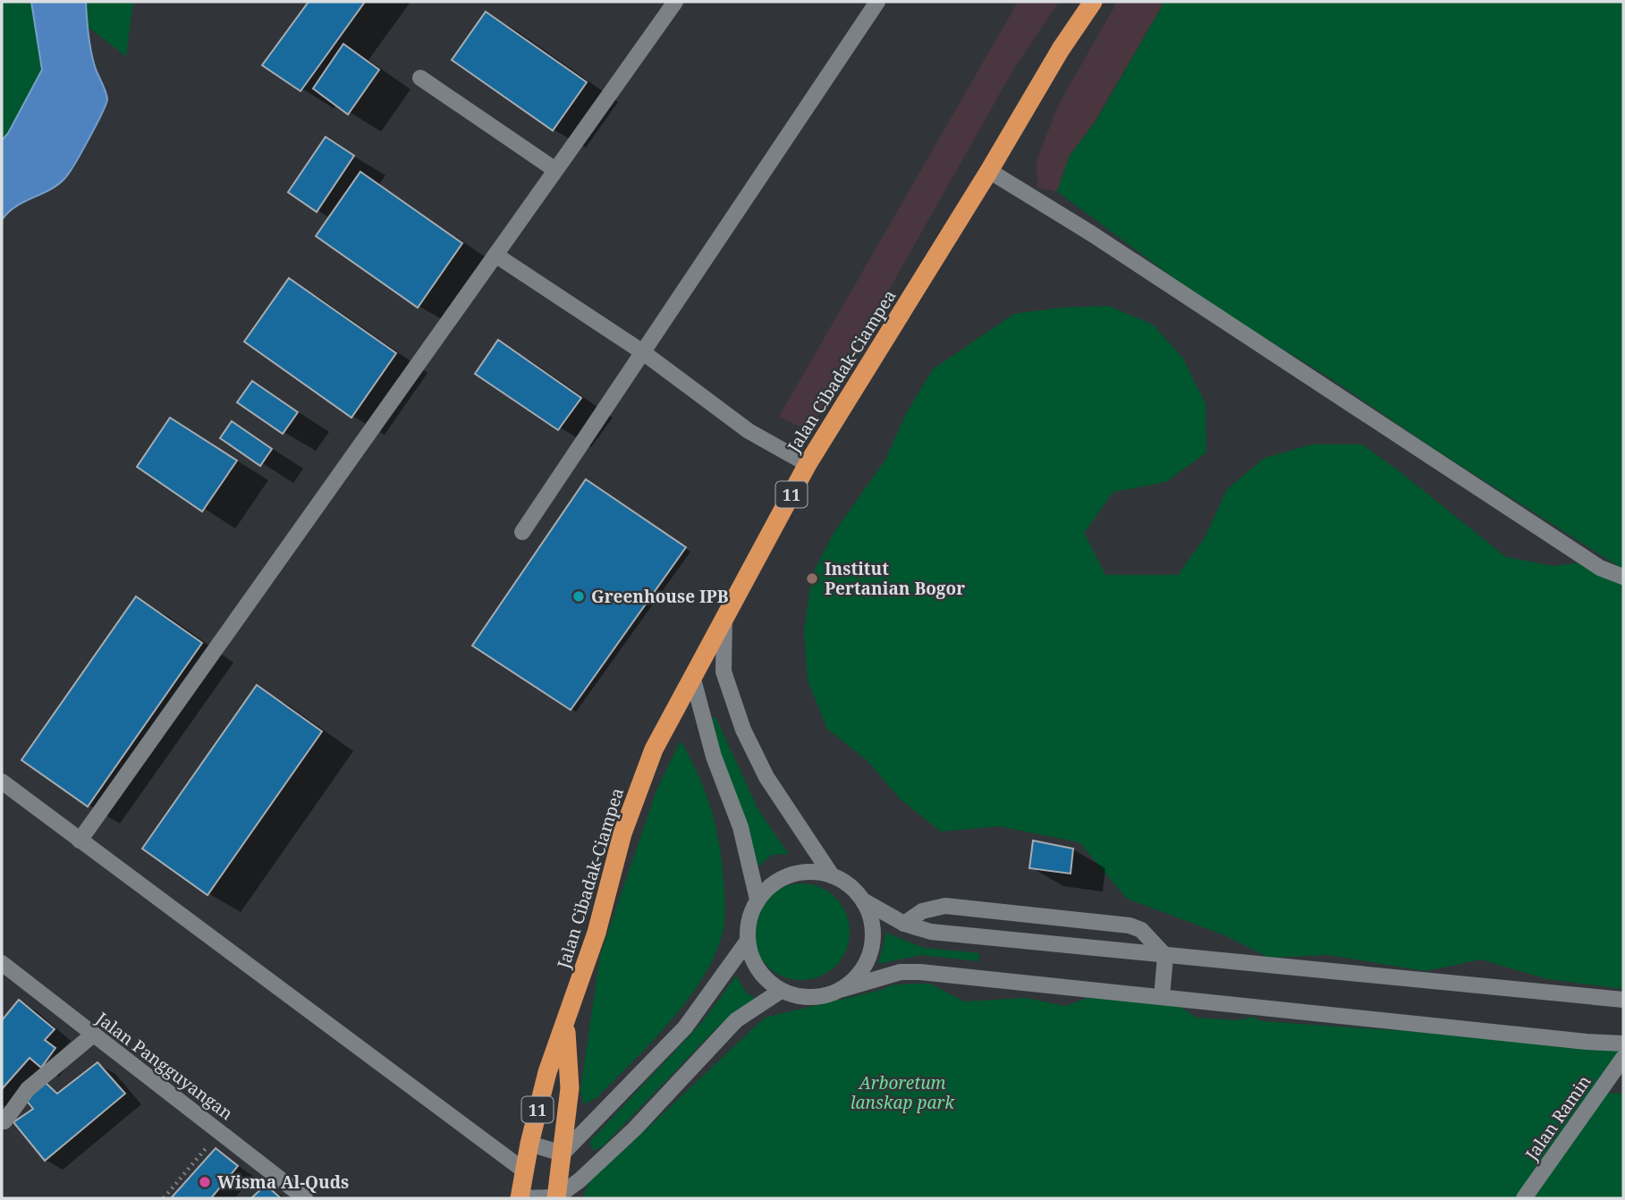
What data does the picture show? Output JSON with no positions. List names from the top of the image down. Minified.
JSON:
{"streets":{"highway":["Jalan Cibadak-Ciampea","11"],"street":["Jalan Pangguyangan","Jalan Ramin"]},"crossings":[["Jalan Cibadak-Ciampea","11"]],"parks":["Arboretum lanskap park"],"places":["Institut Pertanian Bogor","Greenhouse IPB","Wisma Al-Quds"]}
